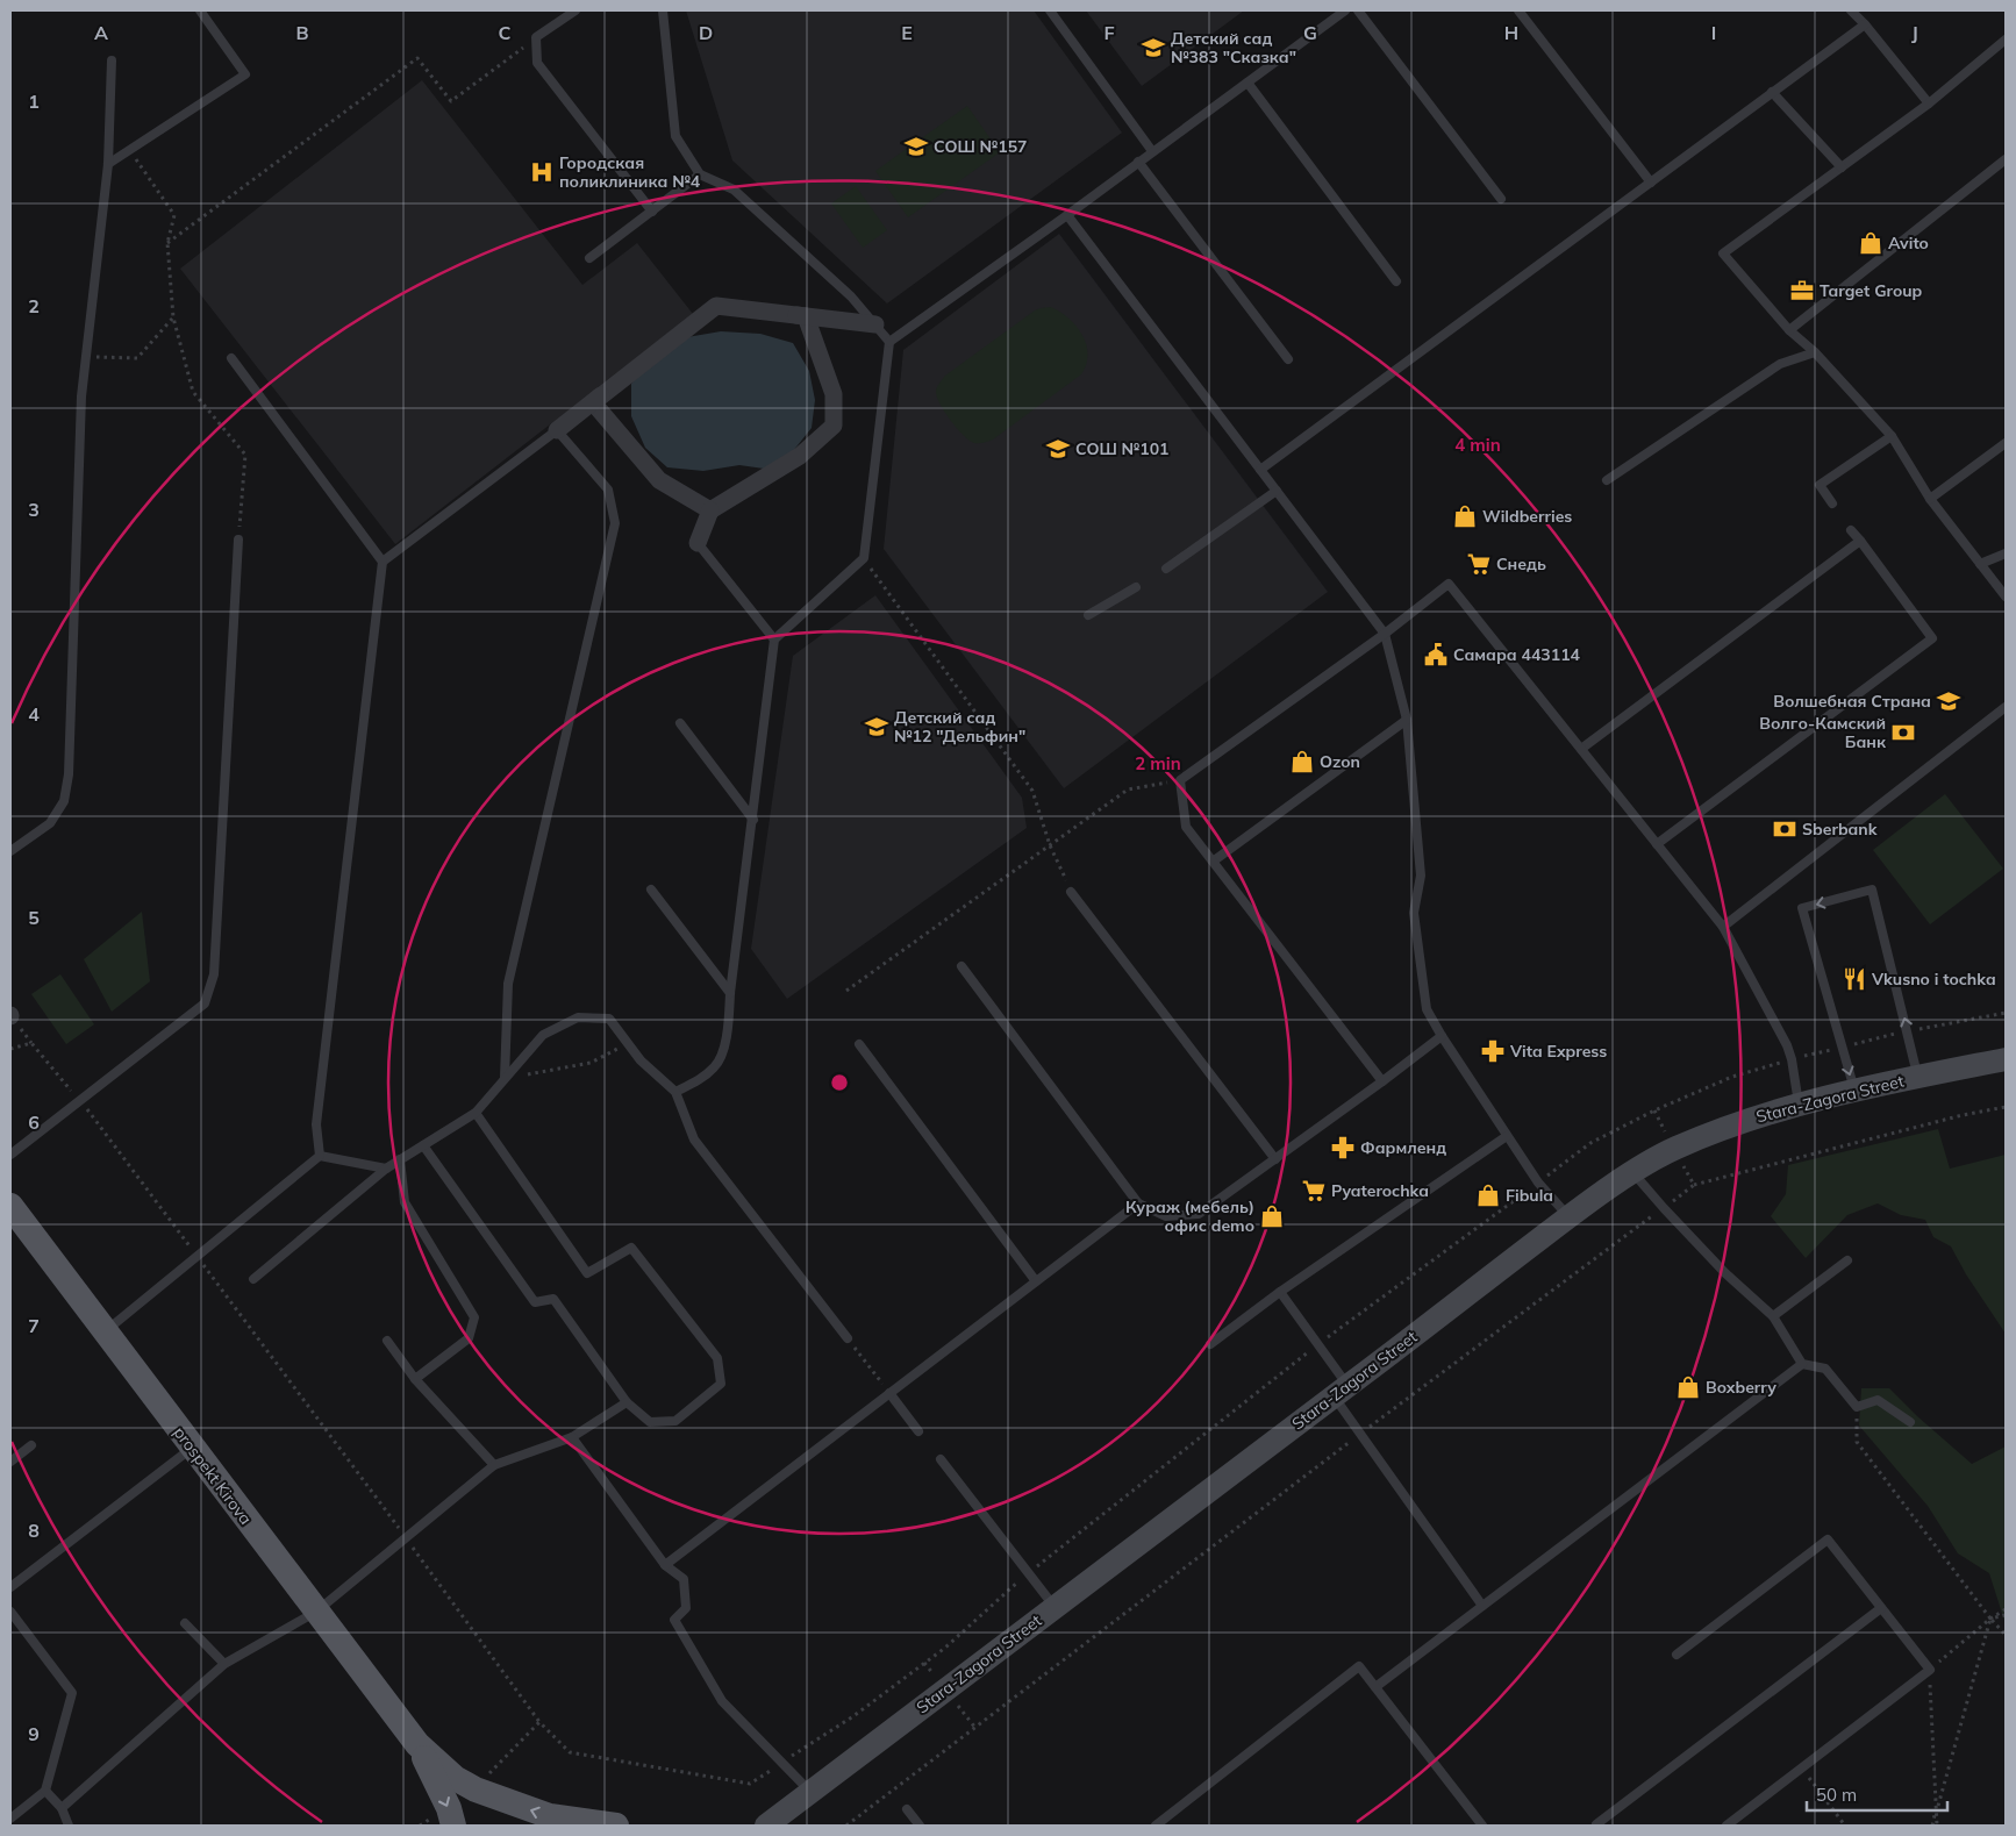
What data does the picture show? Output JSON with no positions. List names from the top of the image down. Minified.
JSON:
{"streets":{"main road":["Stara-Zagora Street","prospekt Kirova"]},"places":{"school or university":["Детский сад №383 \"Сказка\"","СОШ №157","СОШ №101","Волшебная Страна","Детский сад №12 \"Дельфин\""],"hospital":["Городская поликлиника №4"],"shop":["Avito","Wildberries","Ozon","Fibula","Кураж (мебель) офис demo","Boxberry"],"office":["Target Group"],"supermarket":["Снедь","Pyaterochka"],"public building":["Самара 443114"],"bank":["Волго-Камский Банк","Sberbank"],"restaurant":["Vkusno i tochka"],"pharmacy":["Vita Express","Фармленд"]},"scale_bar":"50 m","grid":{"columns":["A","B","C","D","E","F","G","H","I","J"],"rows":["1","2","3","4","5","6","7","8","9"]},"rings":["4 min","2 min"]}
